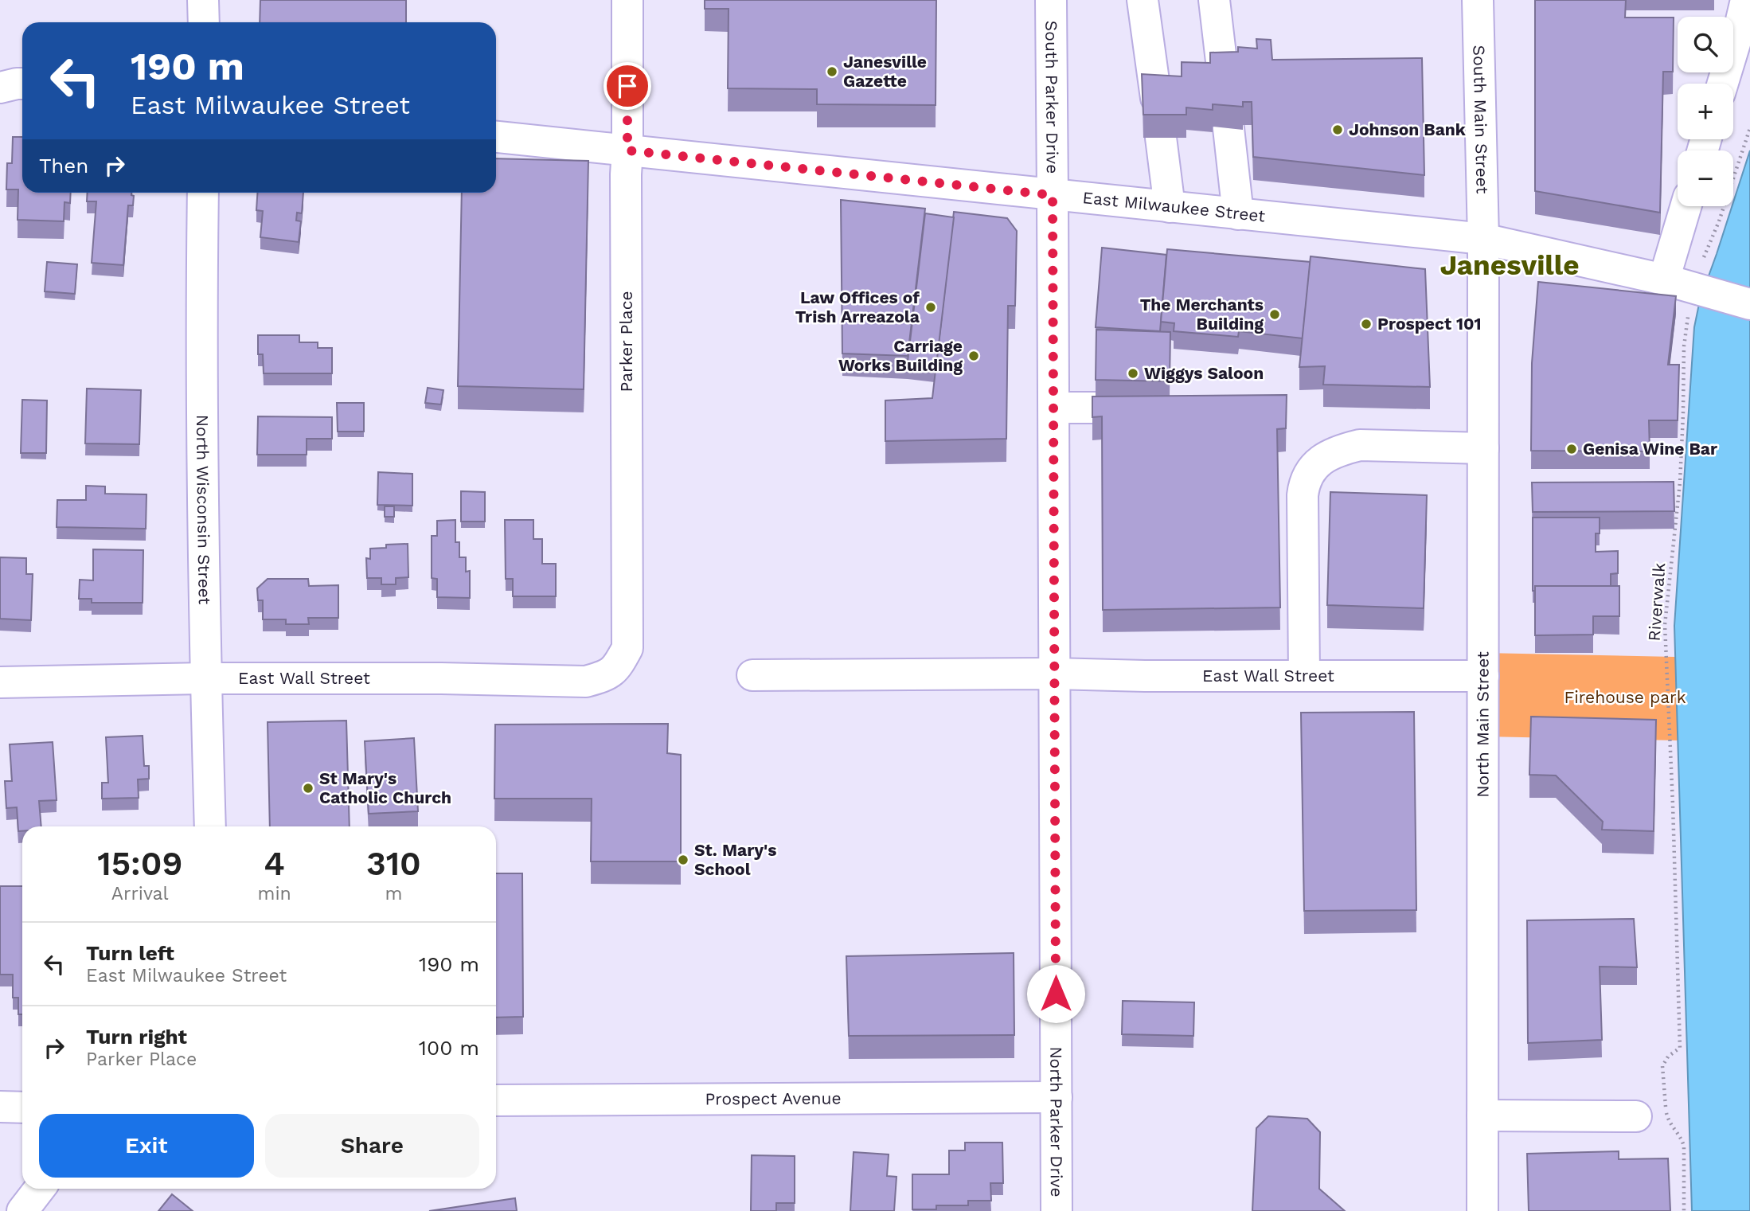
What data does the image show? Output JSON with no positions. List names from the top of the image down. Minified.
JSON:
{"streets":{"street":["South Parker Drive","South Main Street","East Milwaukee Street","Parker Place","North Wisconsin Street","East Wall Street","North Main Street","Prospect Avenue","North Parker Drive"],"path":["Riverwalk"]},"crossings":[["South Parker Drive","East Milwaukee Street"],["South Parker Drive","North Parker Drive"],["South Main Street","East Milwaukee Street"],["South Main Street","North Main Street"],["East Milwaukee Street","Parker Place"],["East Milwaukee Street","Riverwalk"],["East Milwaukee Street","North Main Street"],["East Milwaukee Street","North Parker Drive"],["Parker Place","East Wall Street"],["North Wisconsin Street","East Wall Street"],["East Wall Street","North Main Street"],["East Wall Street","North Parker Drive"],["Prospect Avenue","North Parker Drive"]],"districts":["Janesville"],"parks":["Firehouse park"],"places":["Janesville Gazette","Johnson Bank","Law Offices of Trish Arreazola","The Merchants Building","Prospect 101","Carriage Works Building","Wiggys Saloon","Genisa Wine Bar","St Mary's Catholic Church","St. Mary's School"],"page":{"map_buttons":["+","−"],"turn":["190 m","East Milwaukee Street"],"then":"Then","eta":["15:09","Arrival","4","min","310","m"],"list":[{"name":"Turn left","note":"East Milwaukee Street","value":"190 m"},{"name":"Turn right","note":"Parker Place","value":"100 m"}],"buttons":["Exit","Share"]}}
